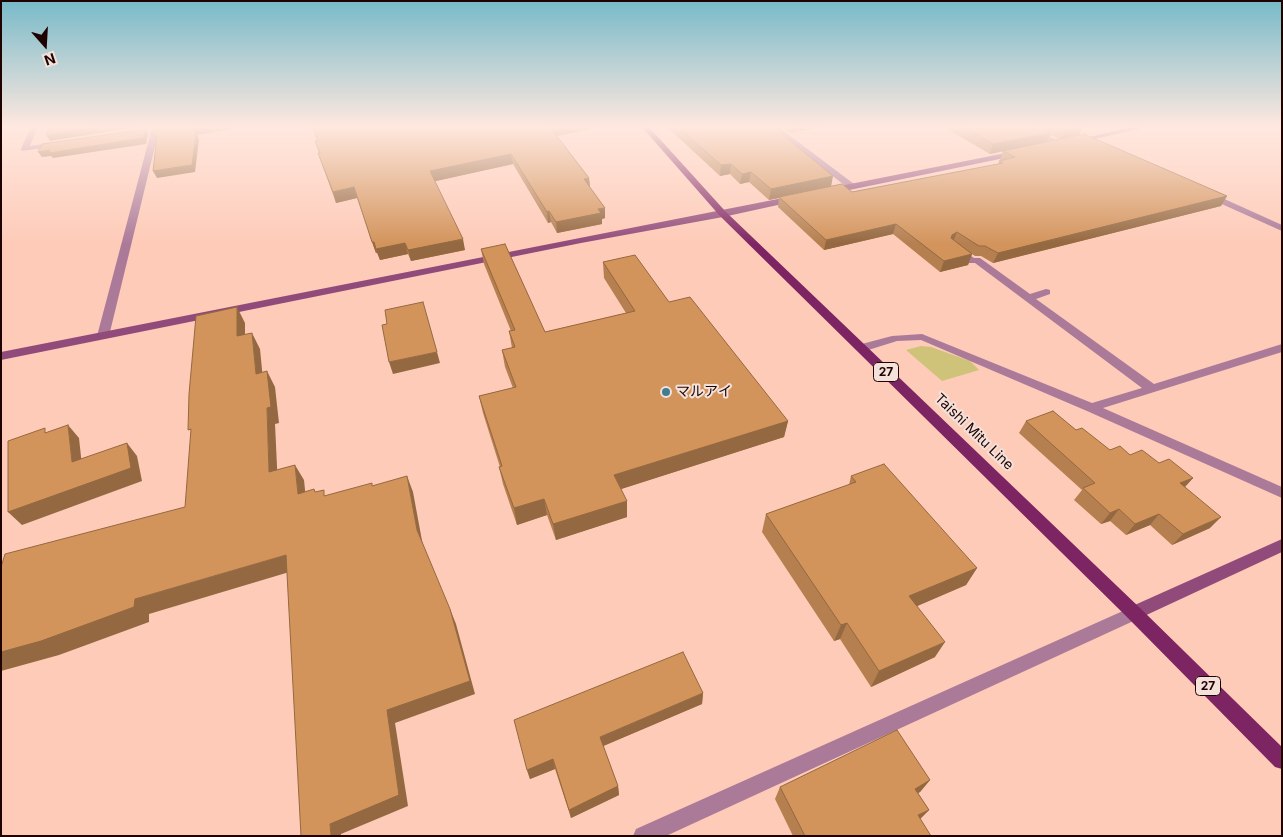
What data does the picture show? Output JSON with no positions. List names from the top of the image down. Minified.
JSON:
{"streets":{"main road":["27","Taishi Mitu Line"]},"places":["マルアイ"],"north":"bottom"}
